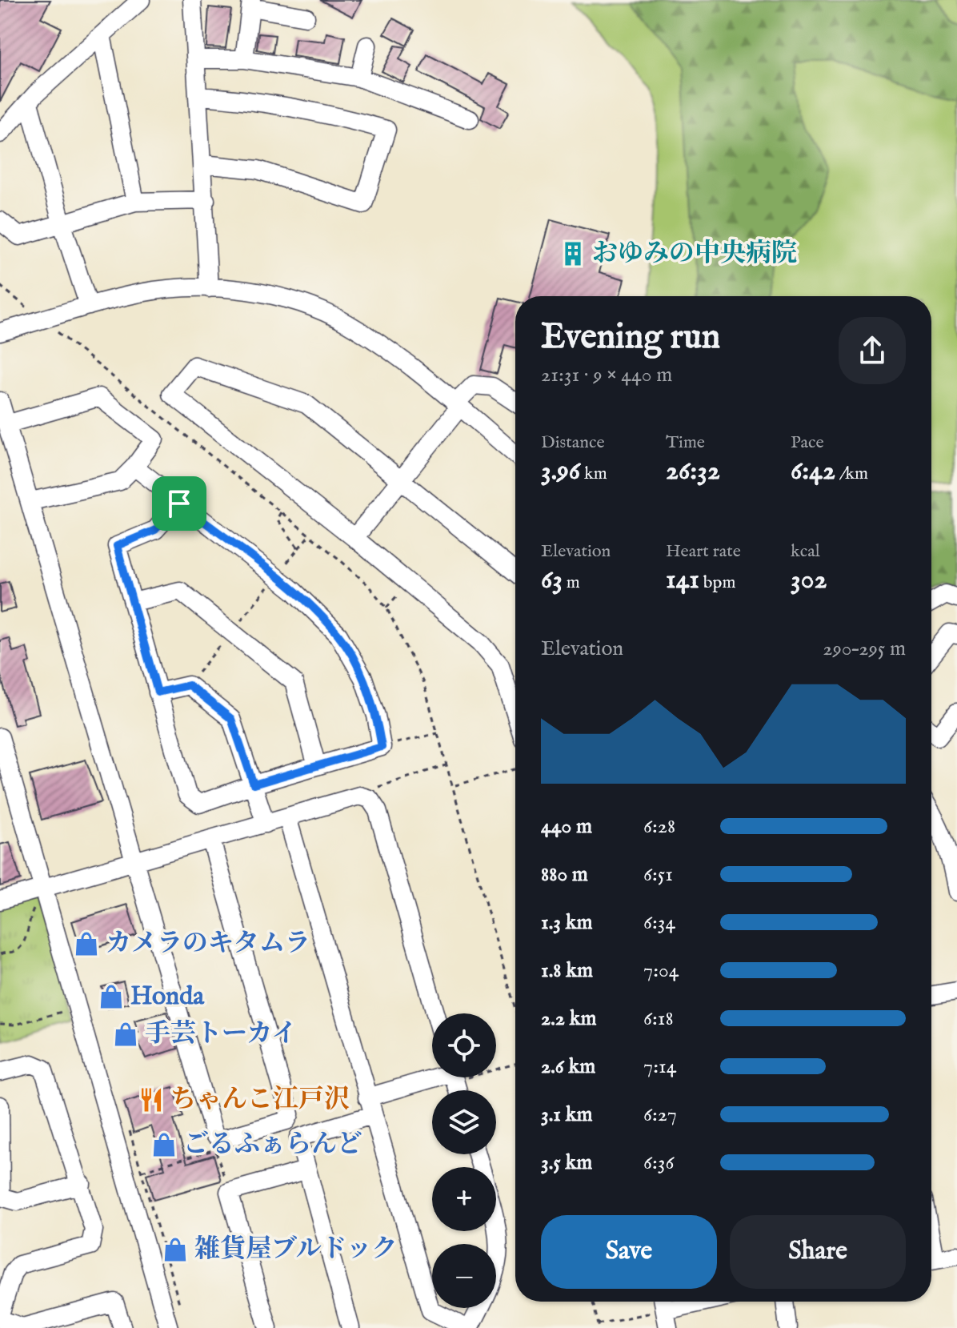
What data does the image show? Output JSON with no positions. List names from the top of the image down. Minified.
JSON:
{"places":{"building":["おゆみの中央病院"],"shop":["カメラのキタムラ","Honda","手芸トーカイ","ごるふぁらんど","雑貨屋ブルドック"],"restaurant":["ちゃんこ江戸沢"]},"page":{"heading":["Evening run","21:31 · 9 × 440 m"],"stats":[["Distance","3.96 km"],["Time","26:32"],["Pace","6:42 /km"],["Elevation","63 m"],["Heart rate","141 bpm"],["kcal","302"]],"chart":["Elevation","290–295 m"],"list":[{"name":"440 m","note":"6:28"},{"name":"880 m","note":"6:51"},{"name":"1.3 km","note":"6:34"},{"name":"1.8 km","note":"7:04"},{"name":"2.2 km","note":"6:18"},{"name":"2.6 km","note":"7:14"},{"name":"3.1 km","note":"6:27"},{"name":"3.5 km","note":"6:36"}],"map_buttons":["+","−"],"buttons":["Save","Share"]}}
